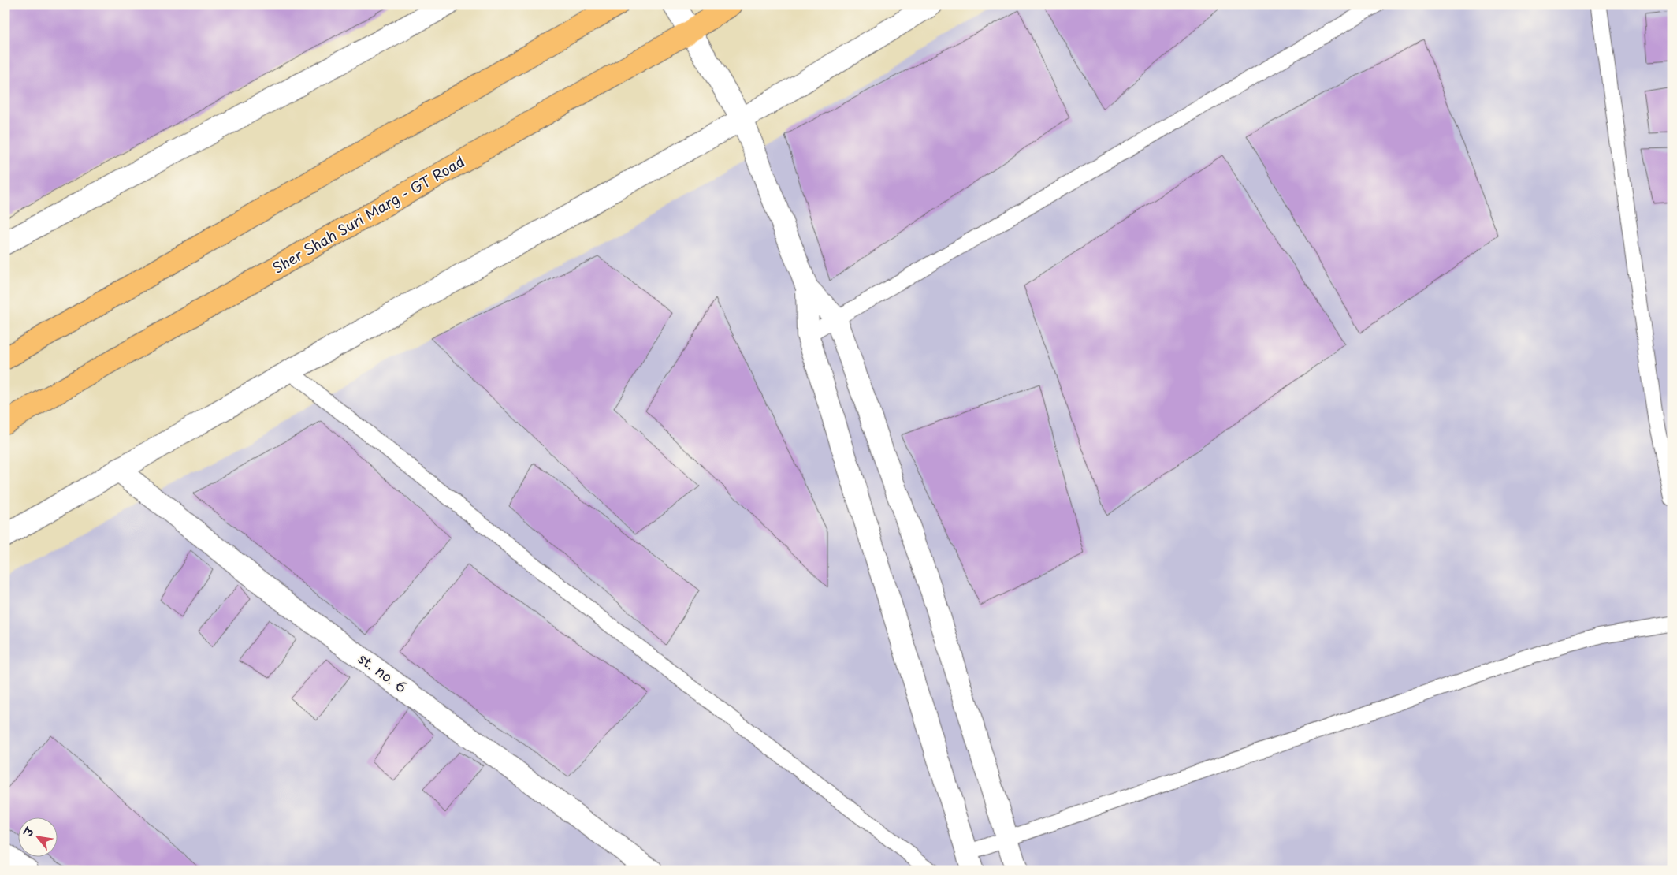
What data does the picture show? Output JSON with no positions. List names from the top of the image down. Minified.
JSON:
{"streets":{"main road":["Sher Shah Suri Marg - GT Road"],"street":["st. no. 6"]},"north":"top left"}
